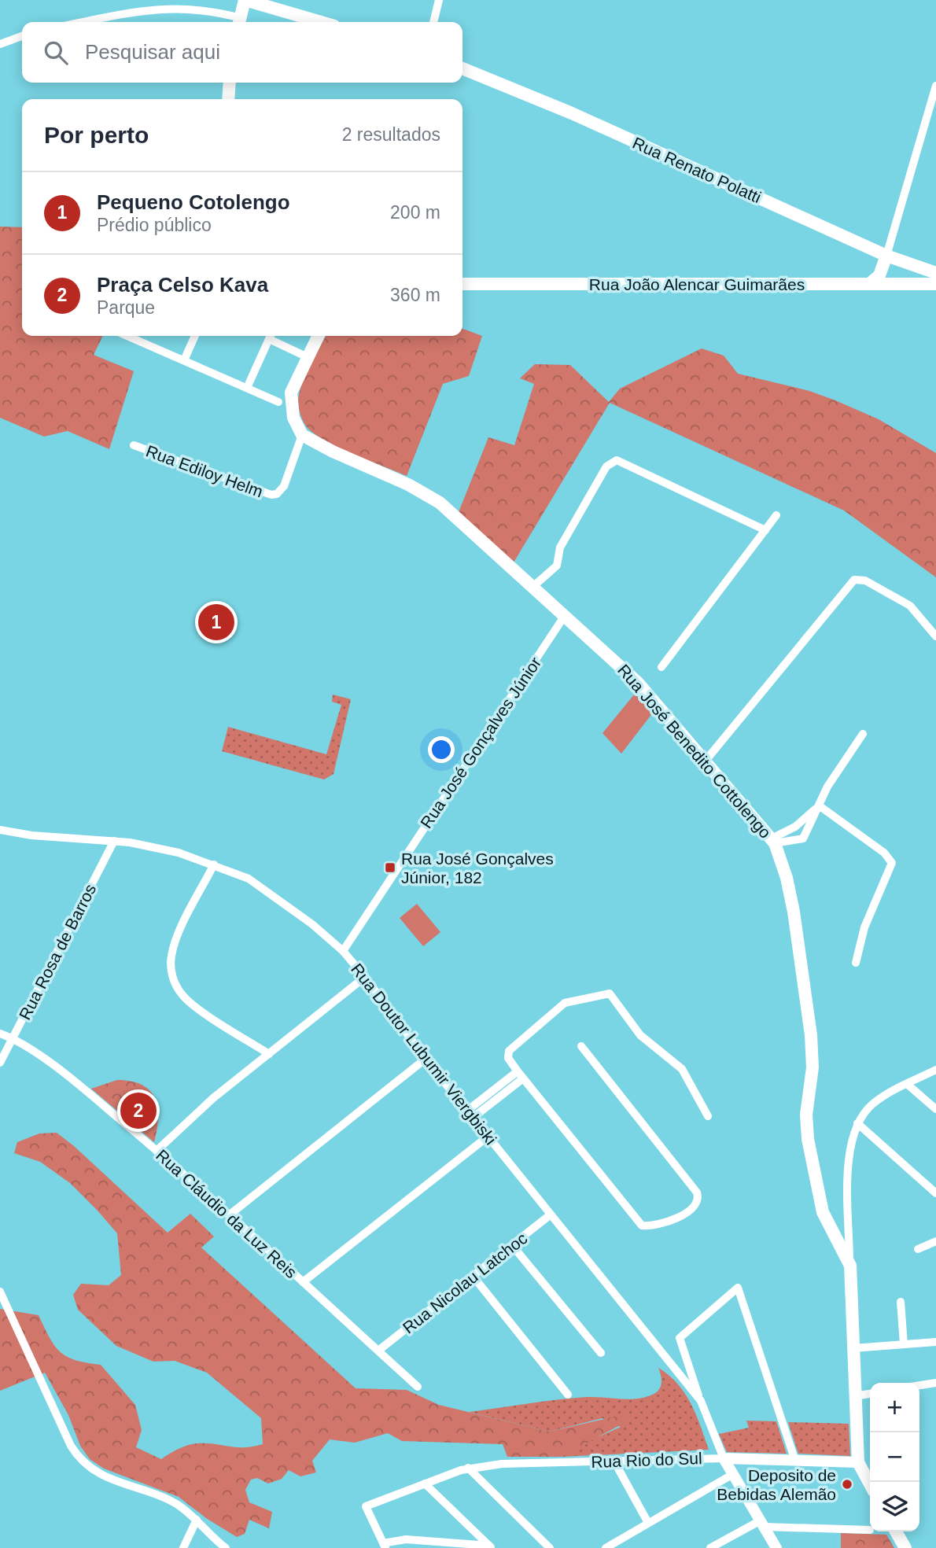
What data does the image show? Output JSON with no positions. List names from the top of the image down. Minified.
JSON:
{"streets":{"main road":["Rua Renato Polatti","Rua João Alencar Guimarães","Rua José Benedito Cottolengo"],"street":["Rua Ediloy Helm","Rua José Gonçalves Júnior","Rua Rosa de Barros","Rua Doutor Lubumir Viergbiski","Rua Cláudio da Luz Reis","Rua Nicolau Latchoc","Rua Rio do Sul"]},"crossings":[["Rua Ediloy Helm","Rua José Benedito Cottolengo"],["Rua José Gonçalves Júnior","Rua José Benedito Cottolengo"],["Rua José Gonçalves Júnior","Rua Doutor Lubumir Viergbiski"],["Rua José Benedito Cottolengo","Rua Rio do Sul"],["Rua Rosa de Barros","Rua Doutor Lubumir Viergbiski"],["Rua Rosa de Barros","Rua Cláudio da Luz Reis"],["Rua Doutor Lubumir Viergbiski","Rua Nicolau Latchoc"],["Rua Doutor Lubumir Viergbiski","Rua Rio do Sul"],["Rua Cláudio da Luz Reis","Rua Nicolau Latchoc"]],"places":{"transit":["Rua José Gonçalves Júnior, 182"],"other":["Deposito de Bebidas Alemão"]},"page":{"search":"Pesquisar aqui","heading":["Por perto","2 resultados"],"list":[{"mark":"1","name":"Pequeno Cotolengo","note":"Prédio público","value":"200 m"},{"mark":"2","name":"Praça Celso Kava","note":"Parque","value":"360 m"}],"pins":["1","2"],"map_buttons":["+","−"]}}
